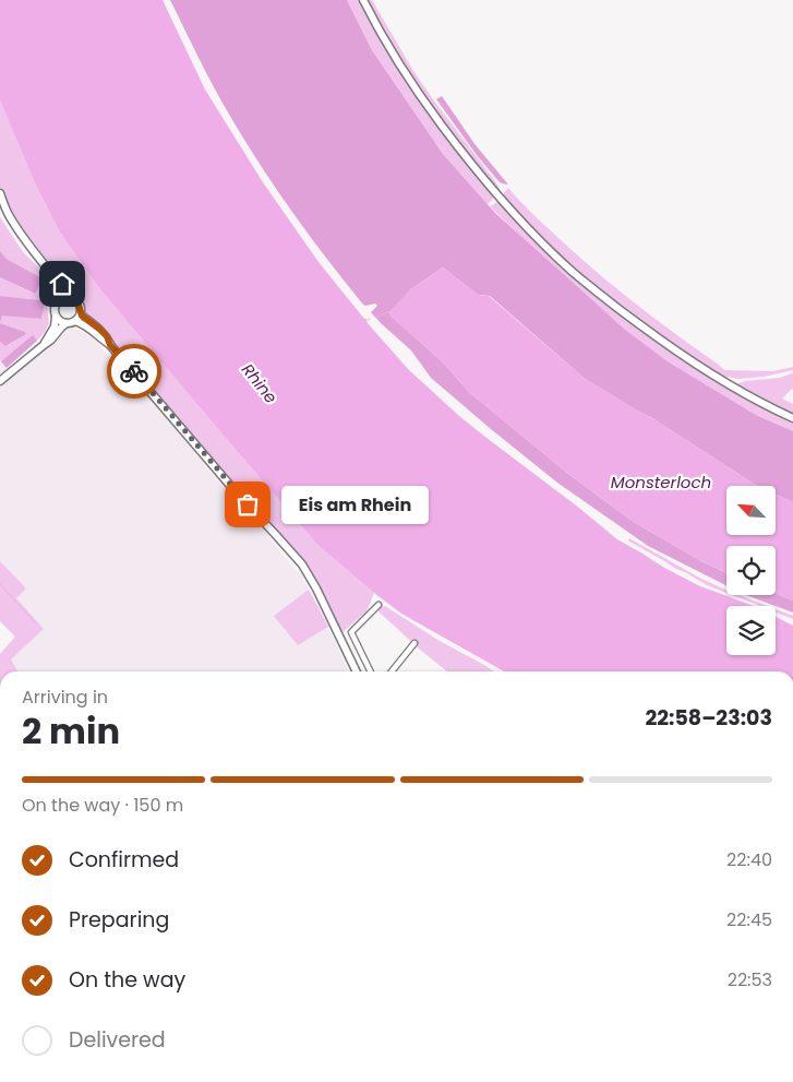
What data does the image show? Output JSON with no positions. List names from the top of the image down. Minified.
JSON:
{"water":["Rhine","Monsterloch"],"places":["Eis am Rhein"],"north":"top left","page":{"bubble":"Eis am Rhein","heading":["2 min","Arriving in","22:58–23:03"],"bar":"On the way · 150 m","list":[["Confirmed","22:40"],["Preparing","22:45"],["On the way","22:53"],"Delivered"]}}
